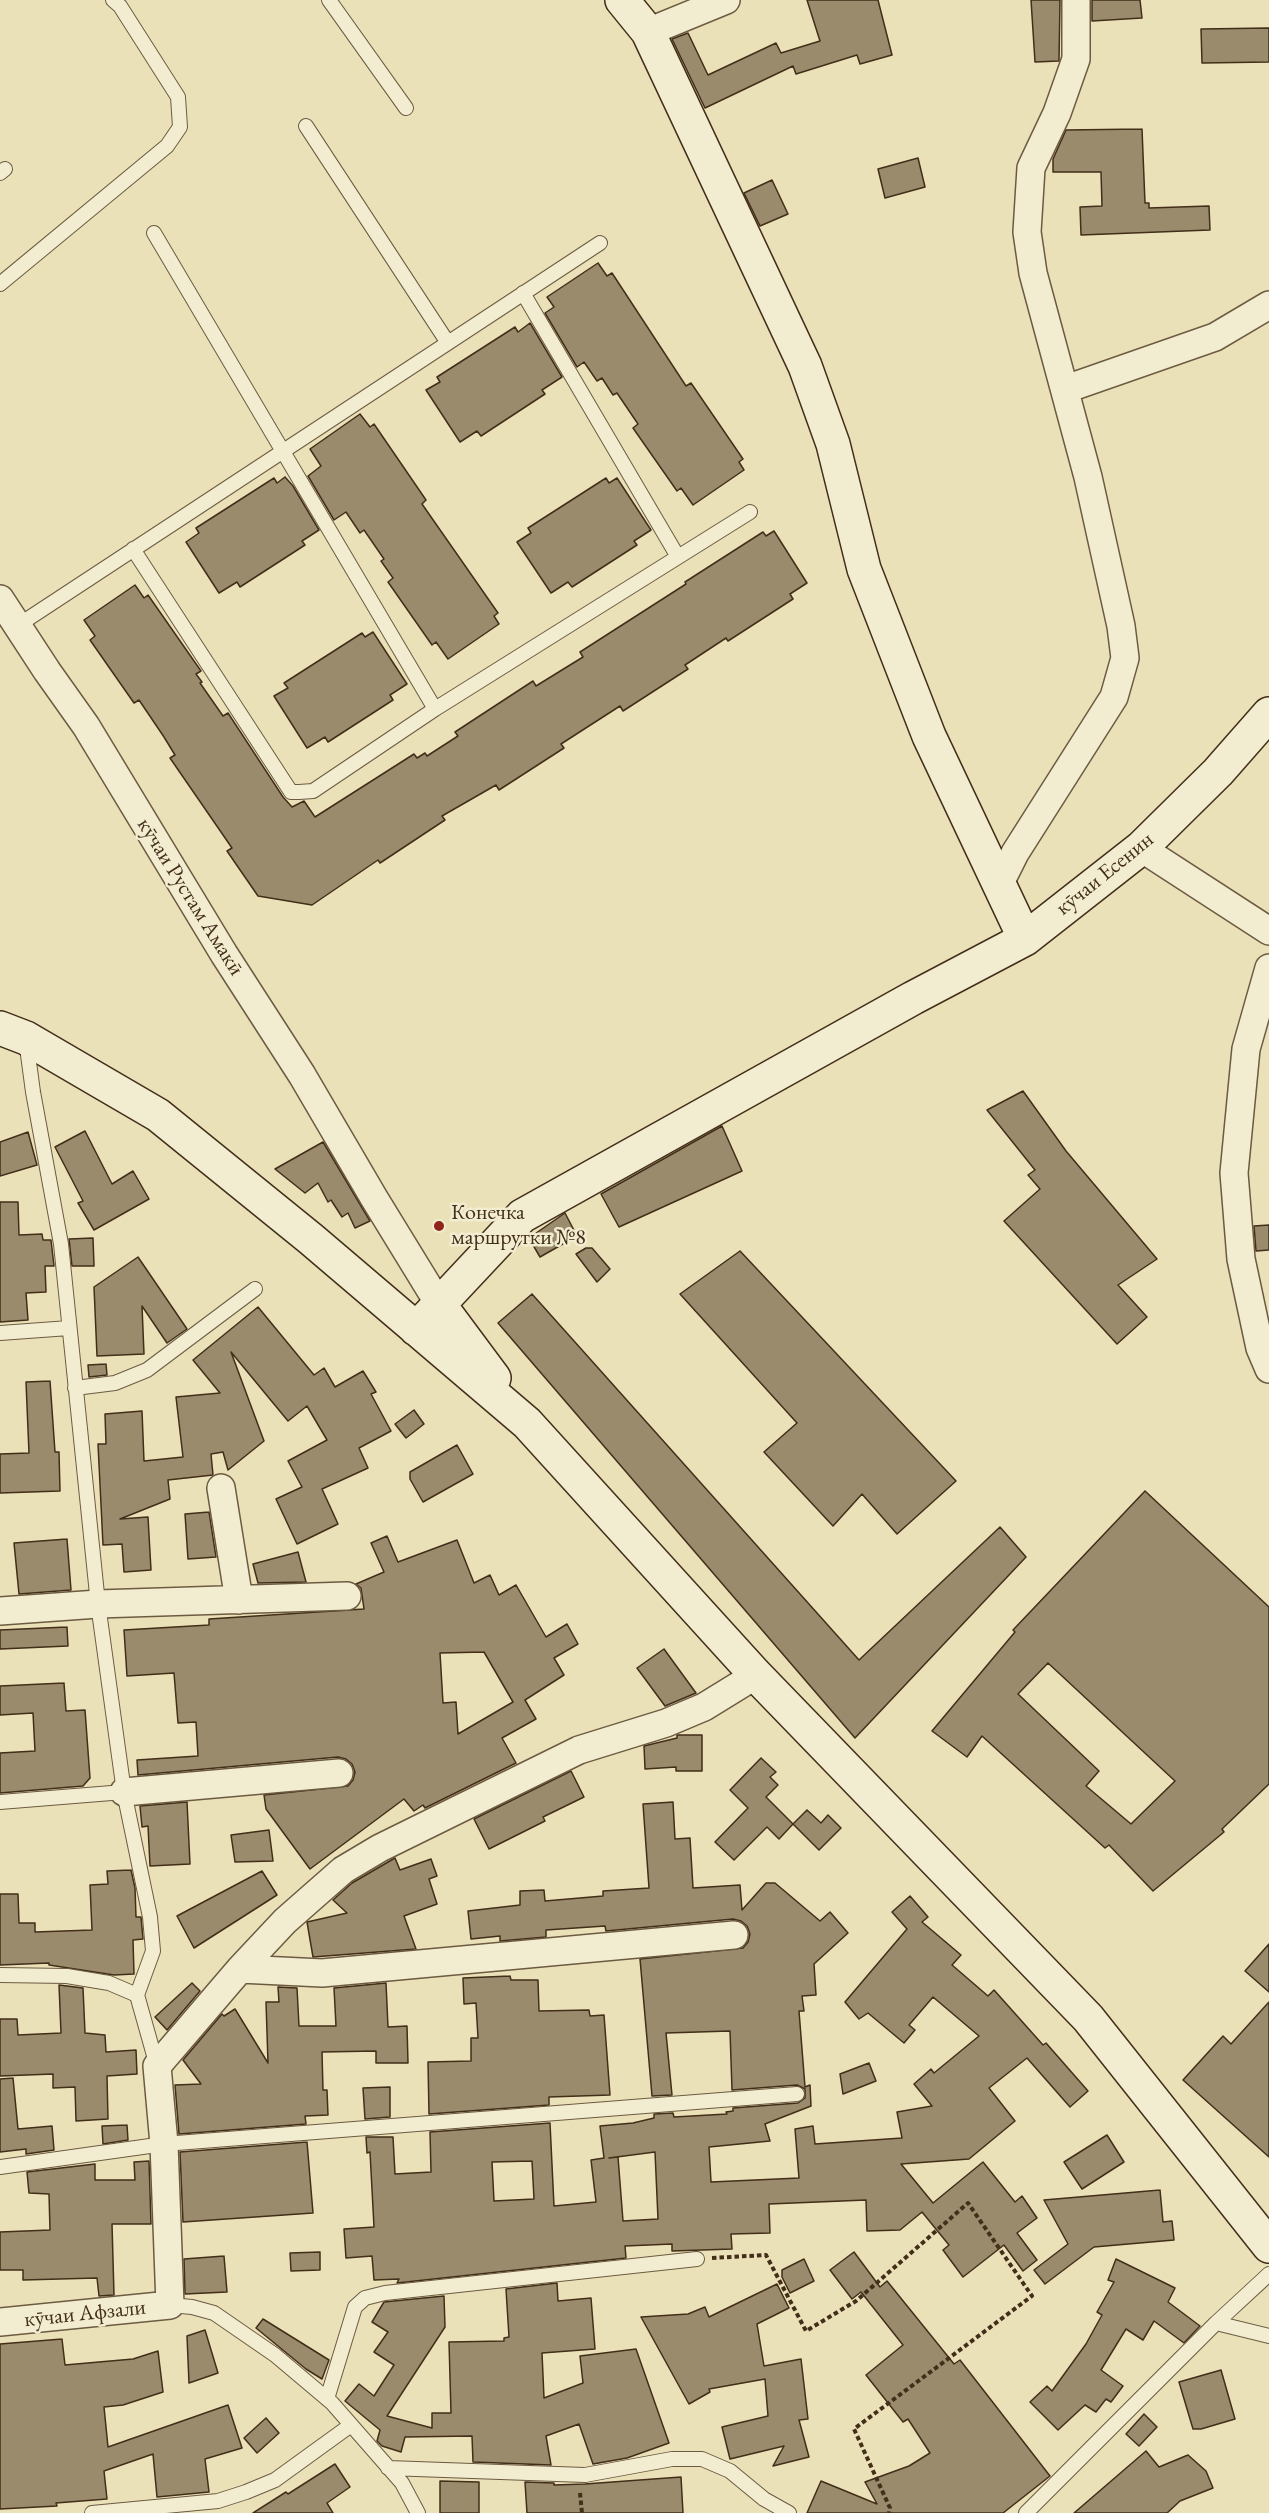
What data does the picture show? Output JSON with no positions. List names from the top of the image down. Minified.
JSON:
{"streets":{"street":["кӯчаи Есенин","кӯчаи Рустам Амакӣ","кӯчаи Афзали"]},"crossings":[["кӯчаи Есенин","кӯчаи Рустам Амакӣ"]],"places":["Конечка маршрутки №8"]}
